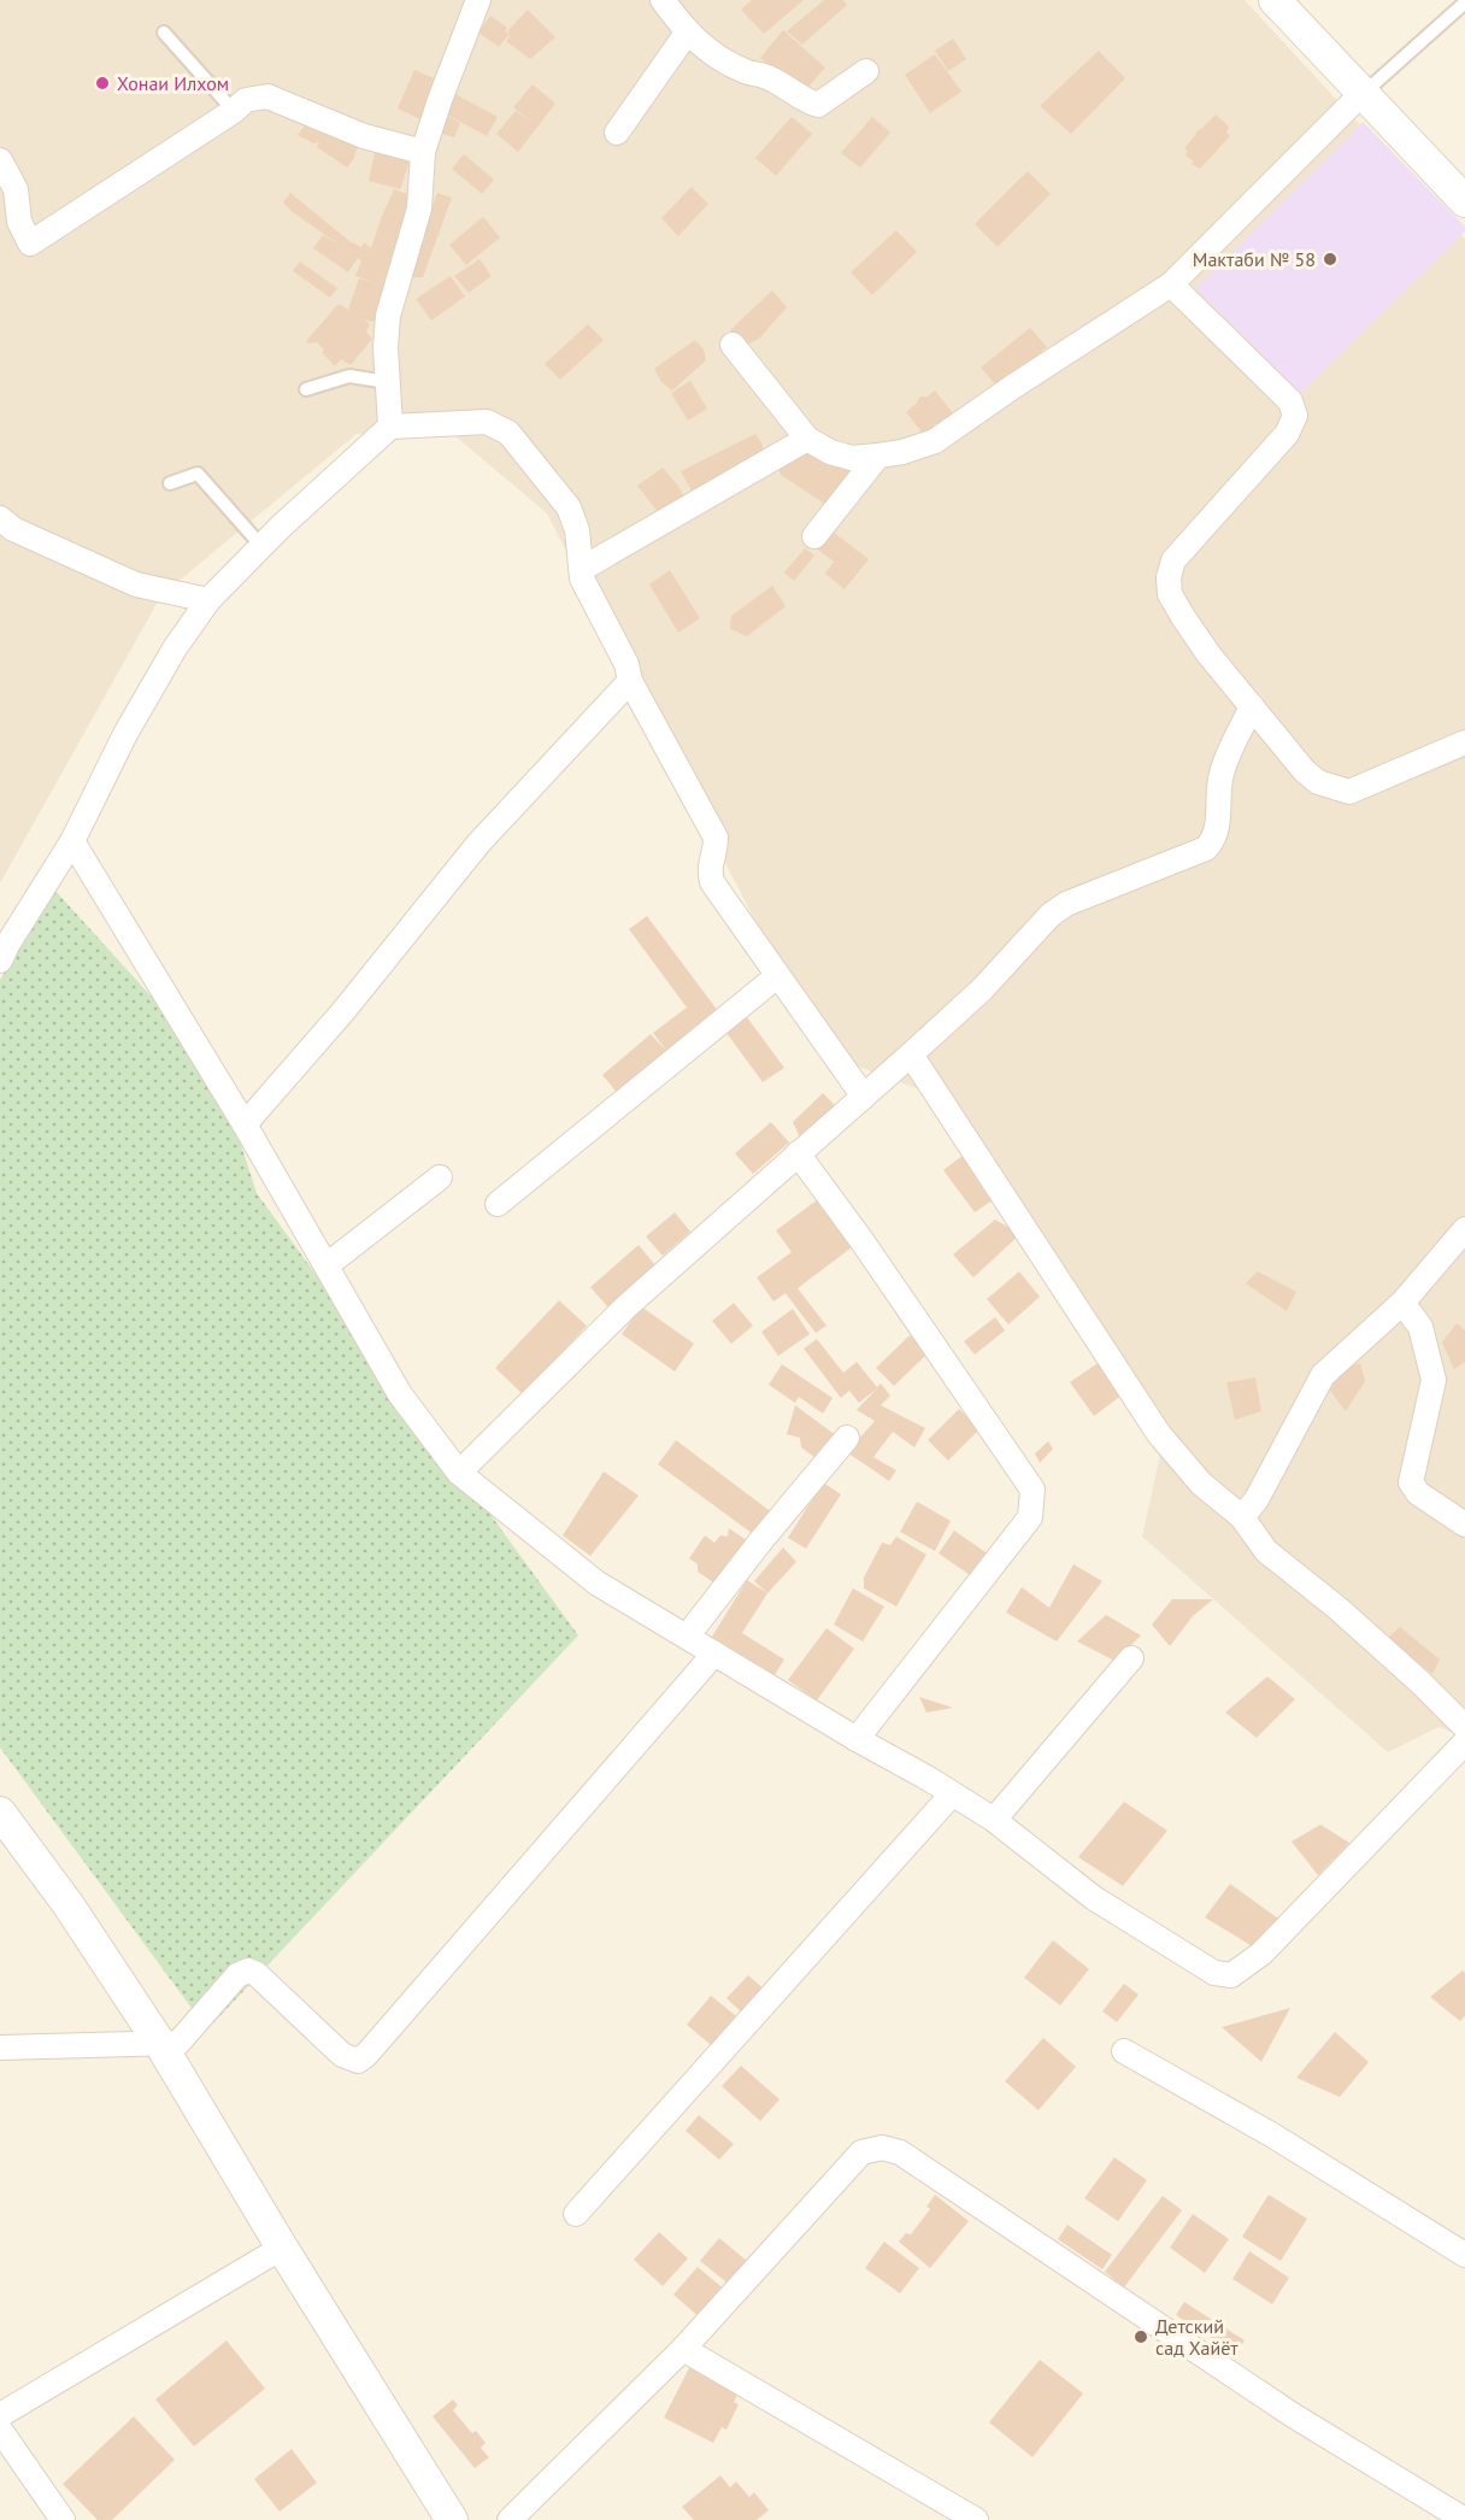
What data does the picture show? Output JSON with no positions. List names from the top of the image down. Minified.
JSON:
{"places":["Хонаи Илхом","Мактаби № 58","Детский сад Хайёт"]}
